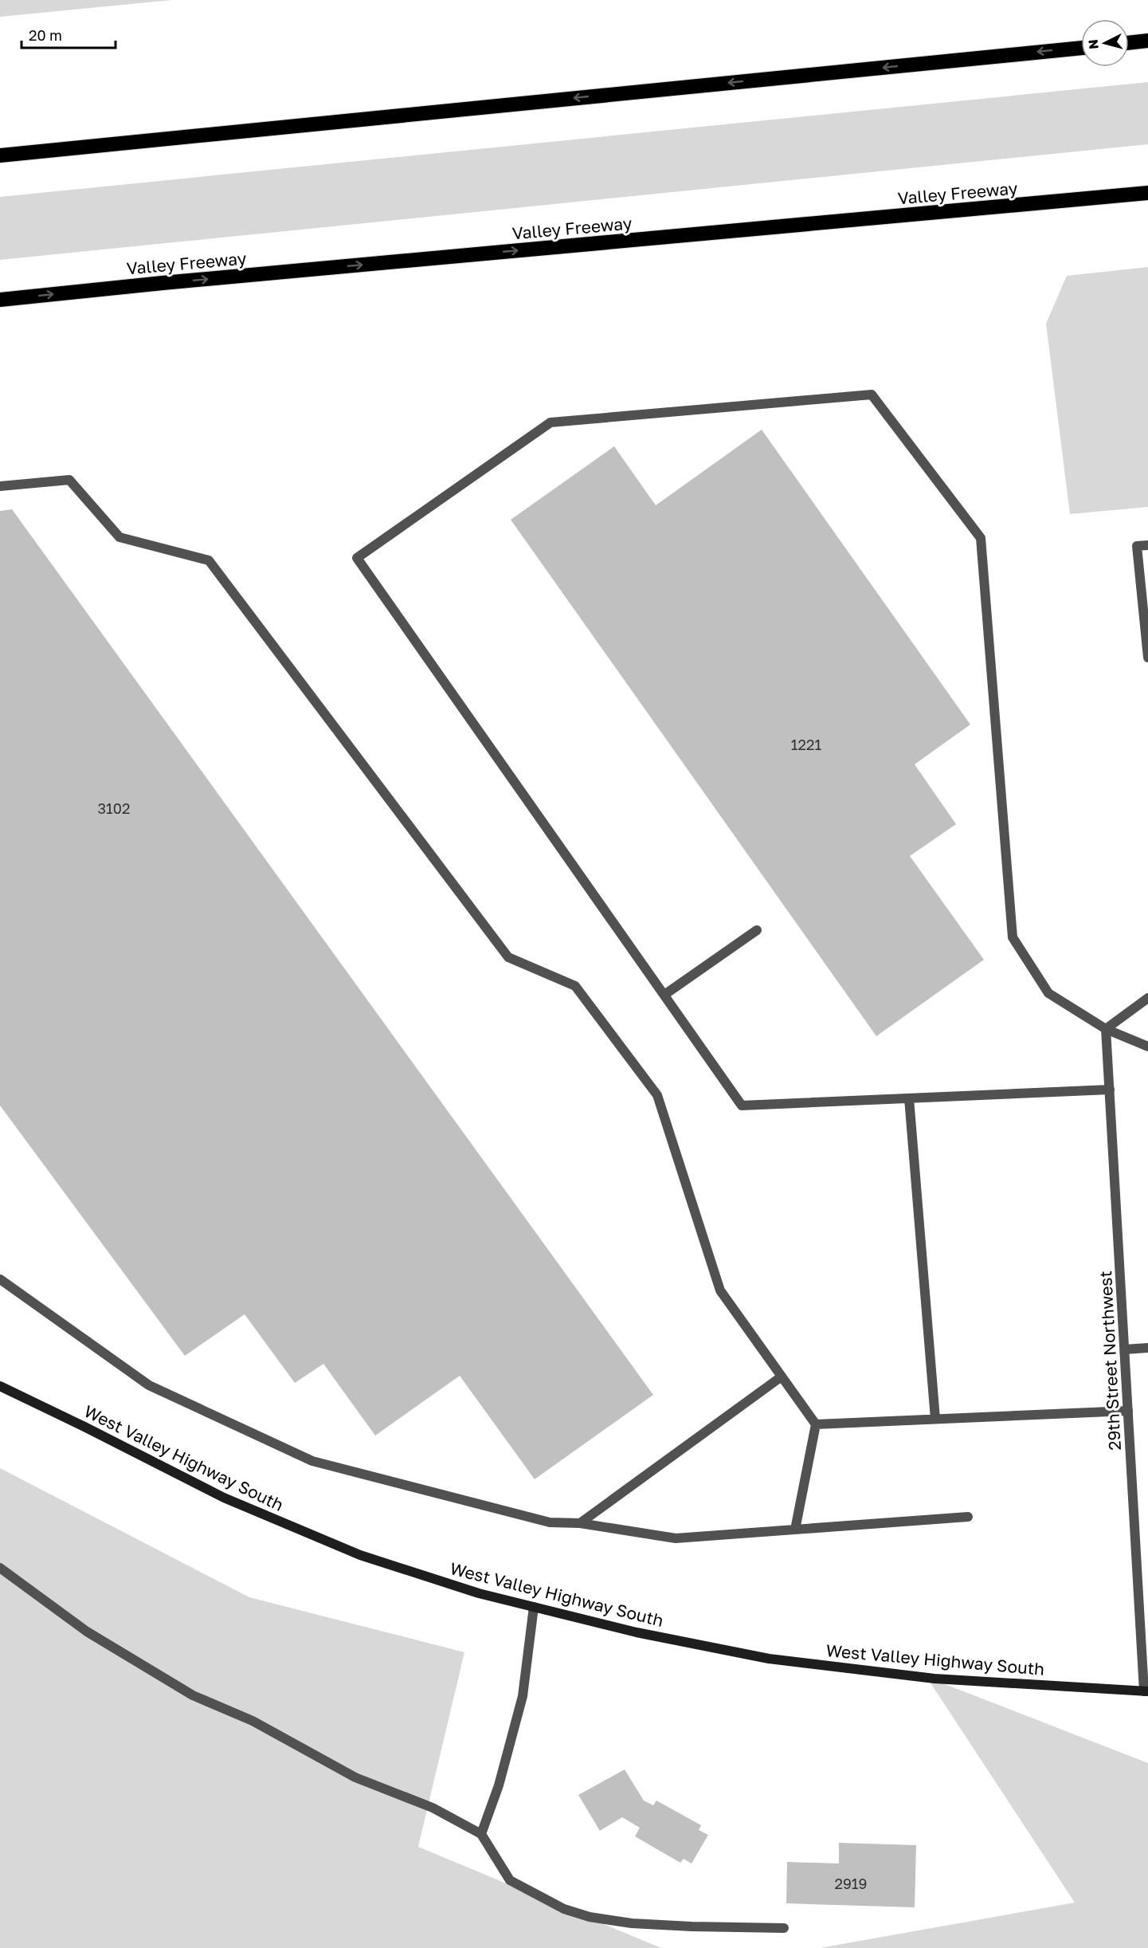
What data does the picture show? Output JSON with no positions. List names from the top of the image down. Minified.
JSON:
{"streets":{"highway":["Valley Freeway"],"main road":["West Valley Highway South"],"street":["29th Street Northwest"]},"crossings":[["29th Street Northwest","West Valley Highway South"]],"one_way":["Valley Freeway"],"house_numbers":["1221","3102","2919"],"scale_bar":"20 m","north":"left"}
